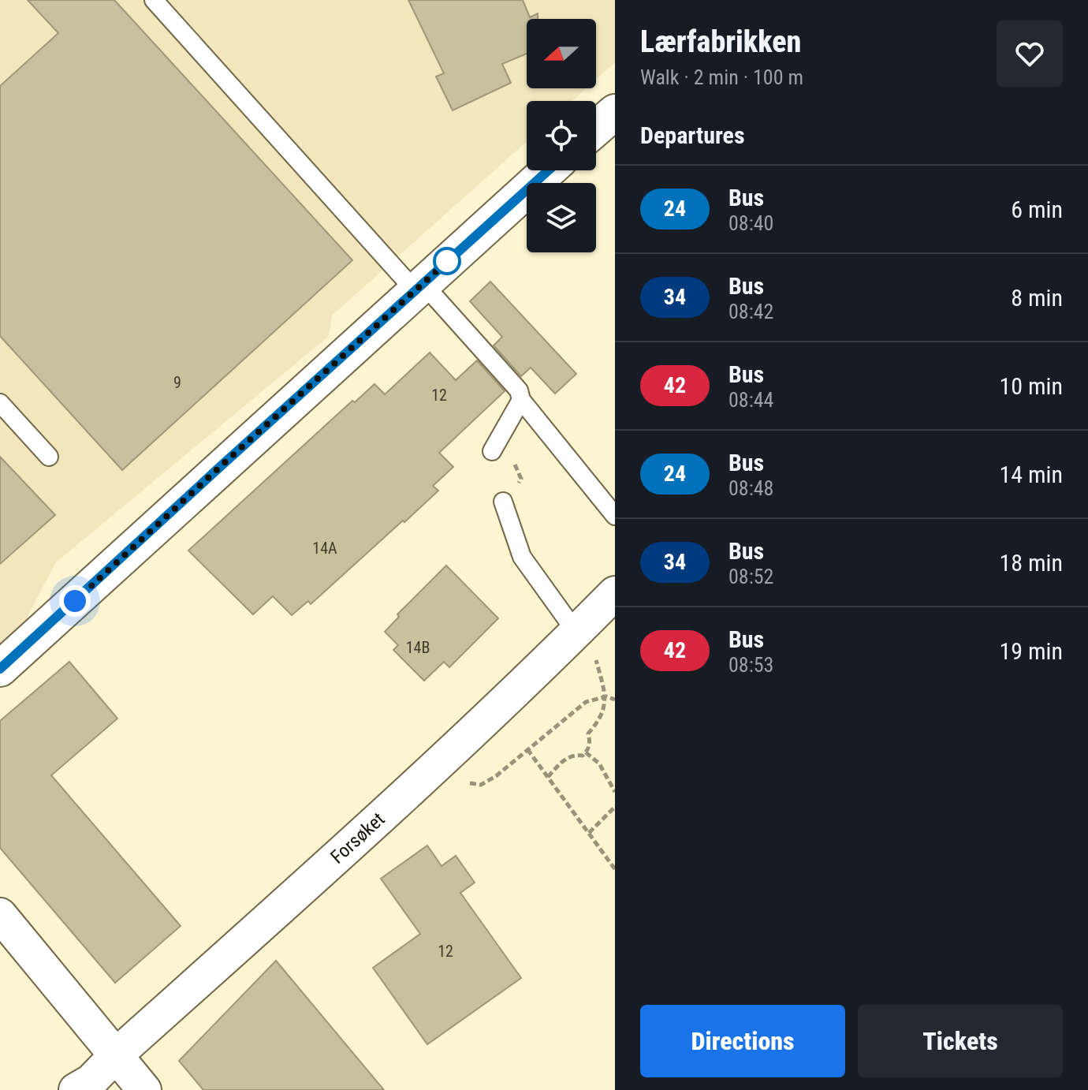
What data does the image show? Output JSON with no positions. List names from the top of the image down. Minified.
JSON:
{"streets":{"street":["Forsøket"]},"lines":["bus line 24"],"house_numbers":["9","12","14A","14B","12"],"north":"left","page":{"heading":[["Lærfabrikken","Walk · 2 min · 100 m"],"Departures"],"list":[{"mark":"24","name":"Bus","note":"08:40","value":"6 min"},{"mark":"34","name":"Bus","note":"08:42","value":"8 min"},{"mark":"42","name":"Bus","note":"08:44","value":"10 min"},{"mark":"24","name":"Bus","note":"08:48","value":"14 min"},{"mark":"34","name":"Bus","note":"08:52","value":"18 min"},{"mark":"42","name":"Bus","note":"08:53","value":"19 min"}],"buttons":["Directions","Tickets"]}}
